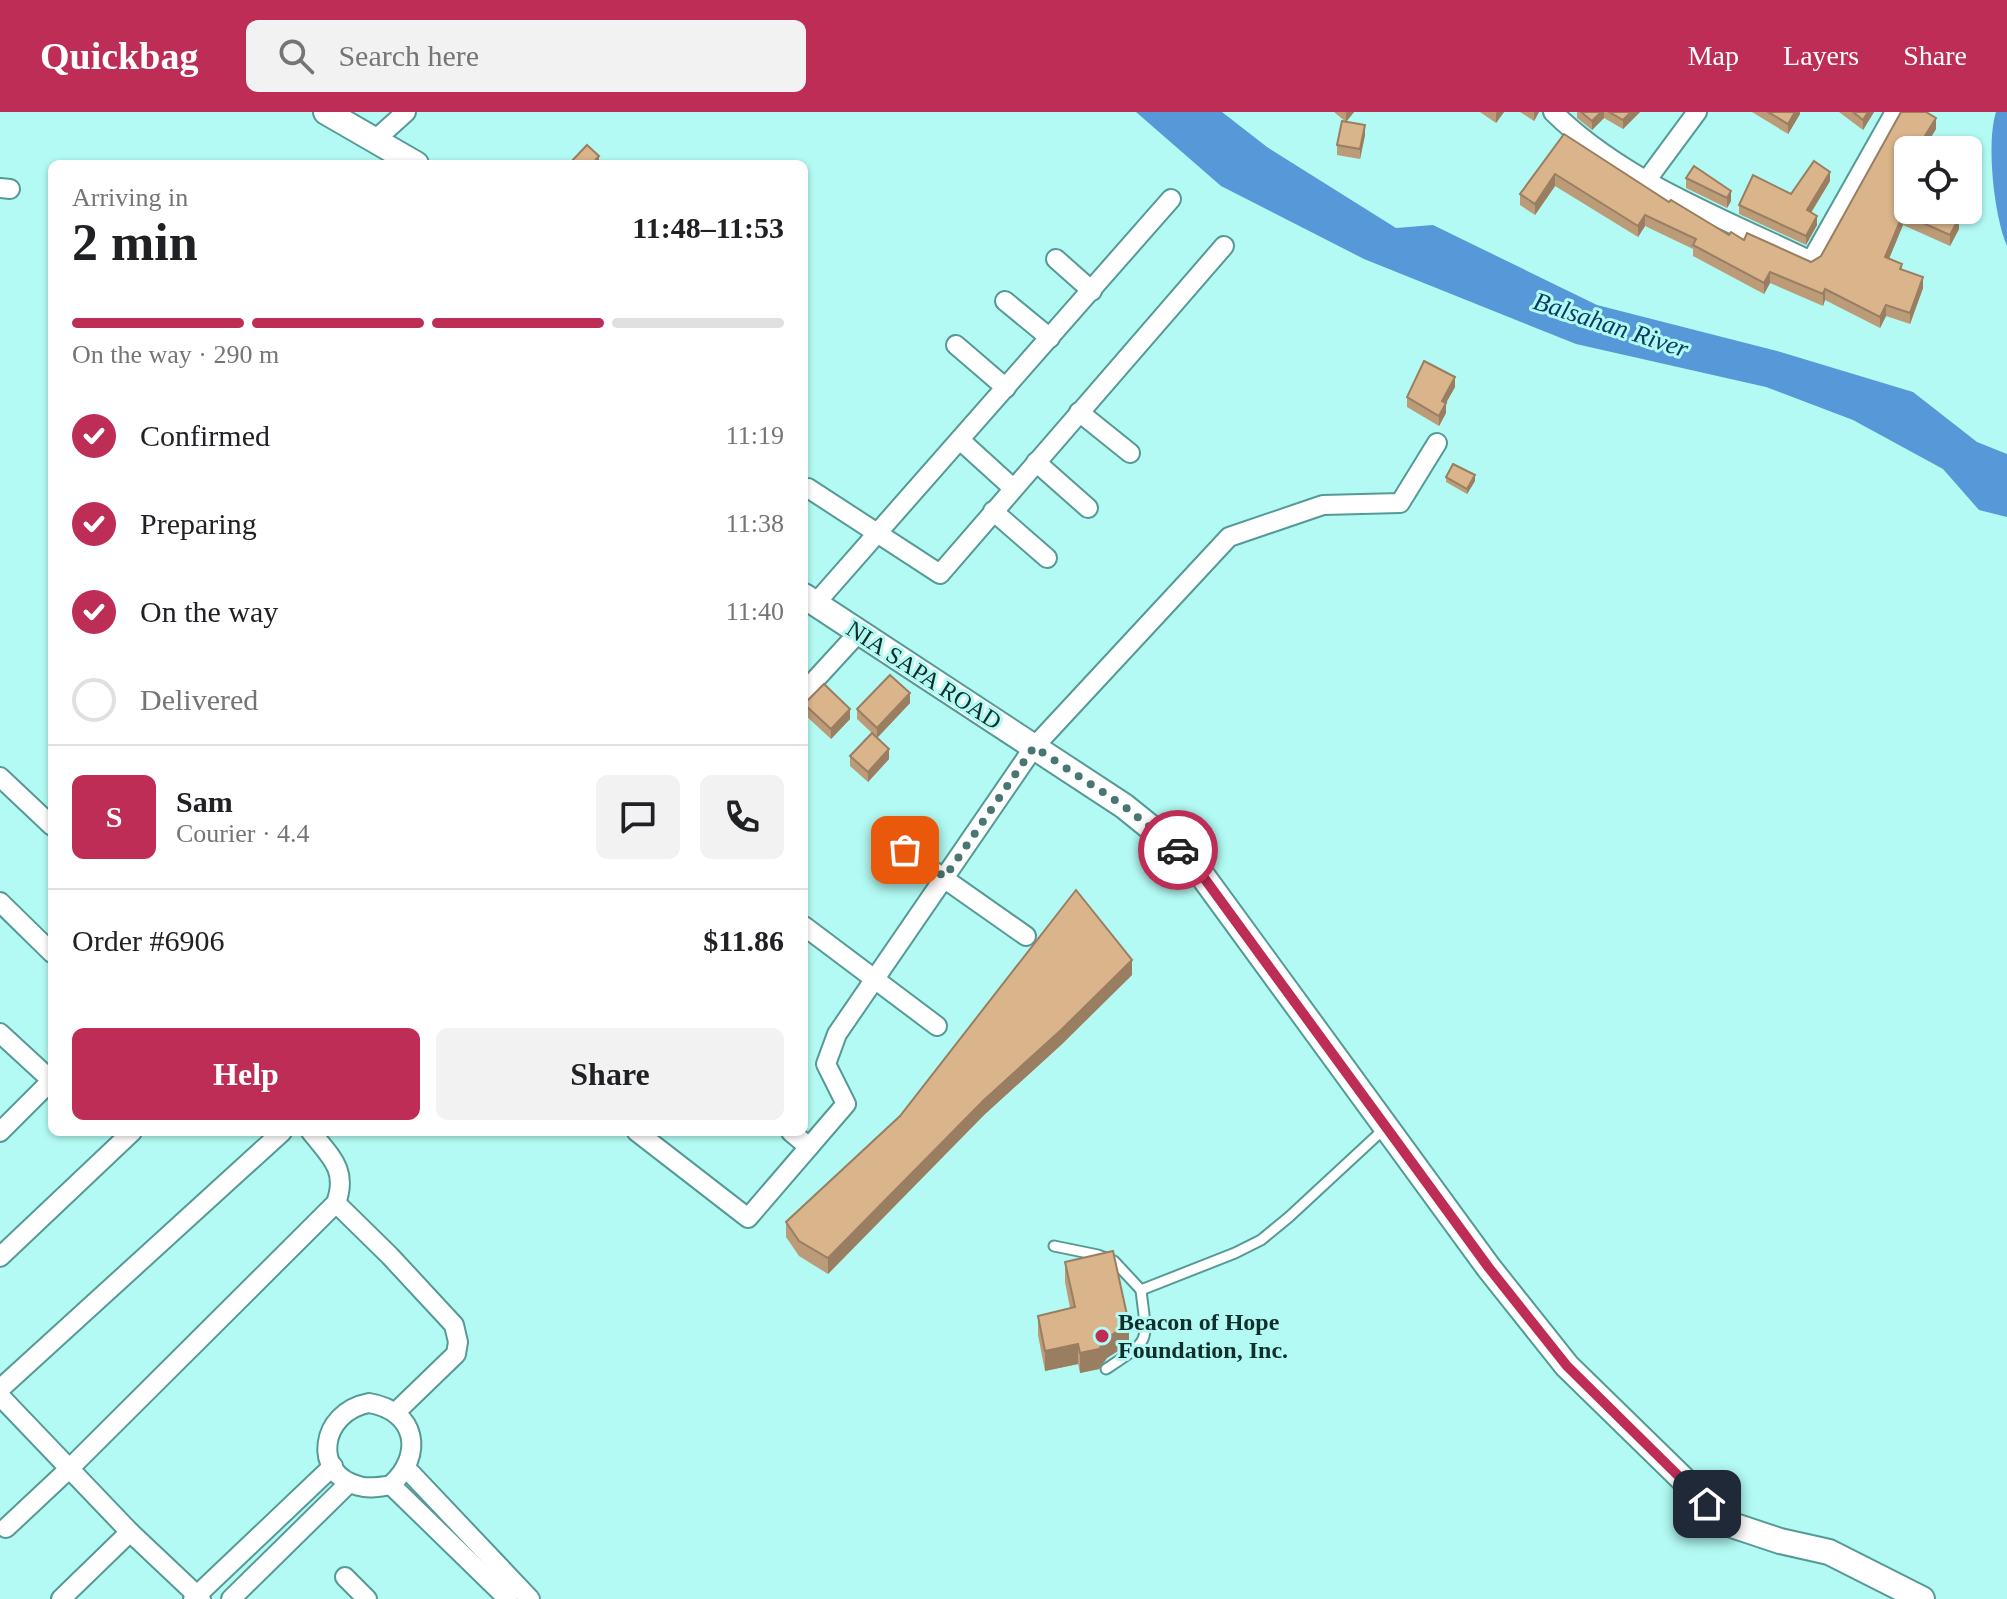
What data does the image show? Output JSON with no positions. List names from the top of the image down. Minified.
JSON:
{"streets":{"street":["NIA SAPA ROAD"]},"water":["Balsahan River"],"places":["Beacon of Hope Foundation, Inc."],"page":{"header":"Quickbag","search":"Search here","nav":["Map","Layers","Share"],"heading":["2 min","Arriving in","11:48–11:53"],"panel":["Sam","Courier · 4.4","Order #6906","$11.86"],"bar":"On the way · 290 m","list":[["Confirmed","11:19"],["Preparing","11:38"],["On the way","11:40"],"Delivered"],"round":"S","buttons":["Help","Share"]}}
